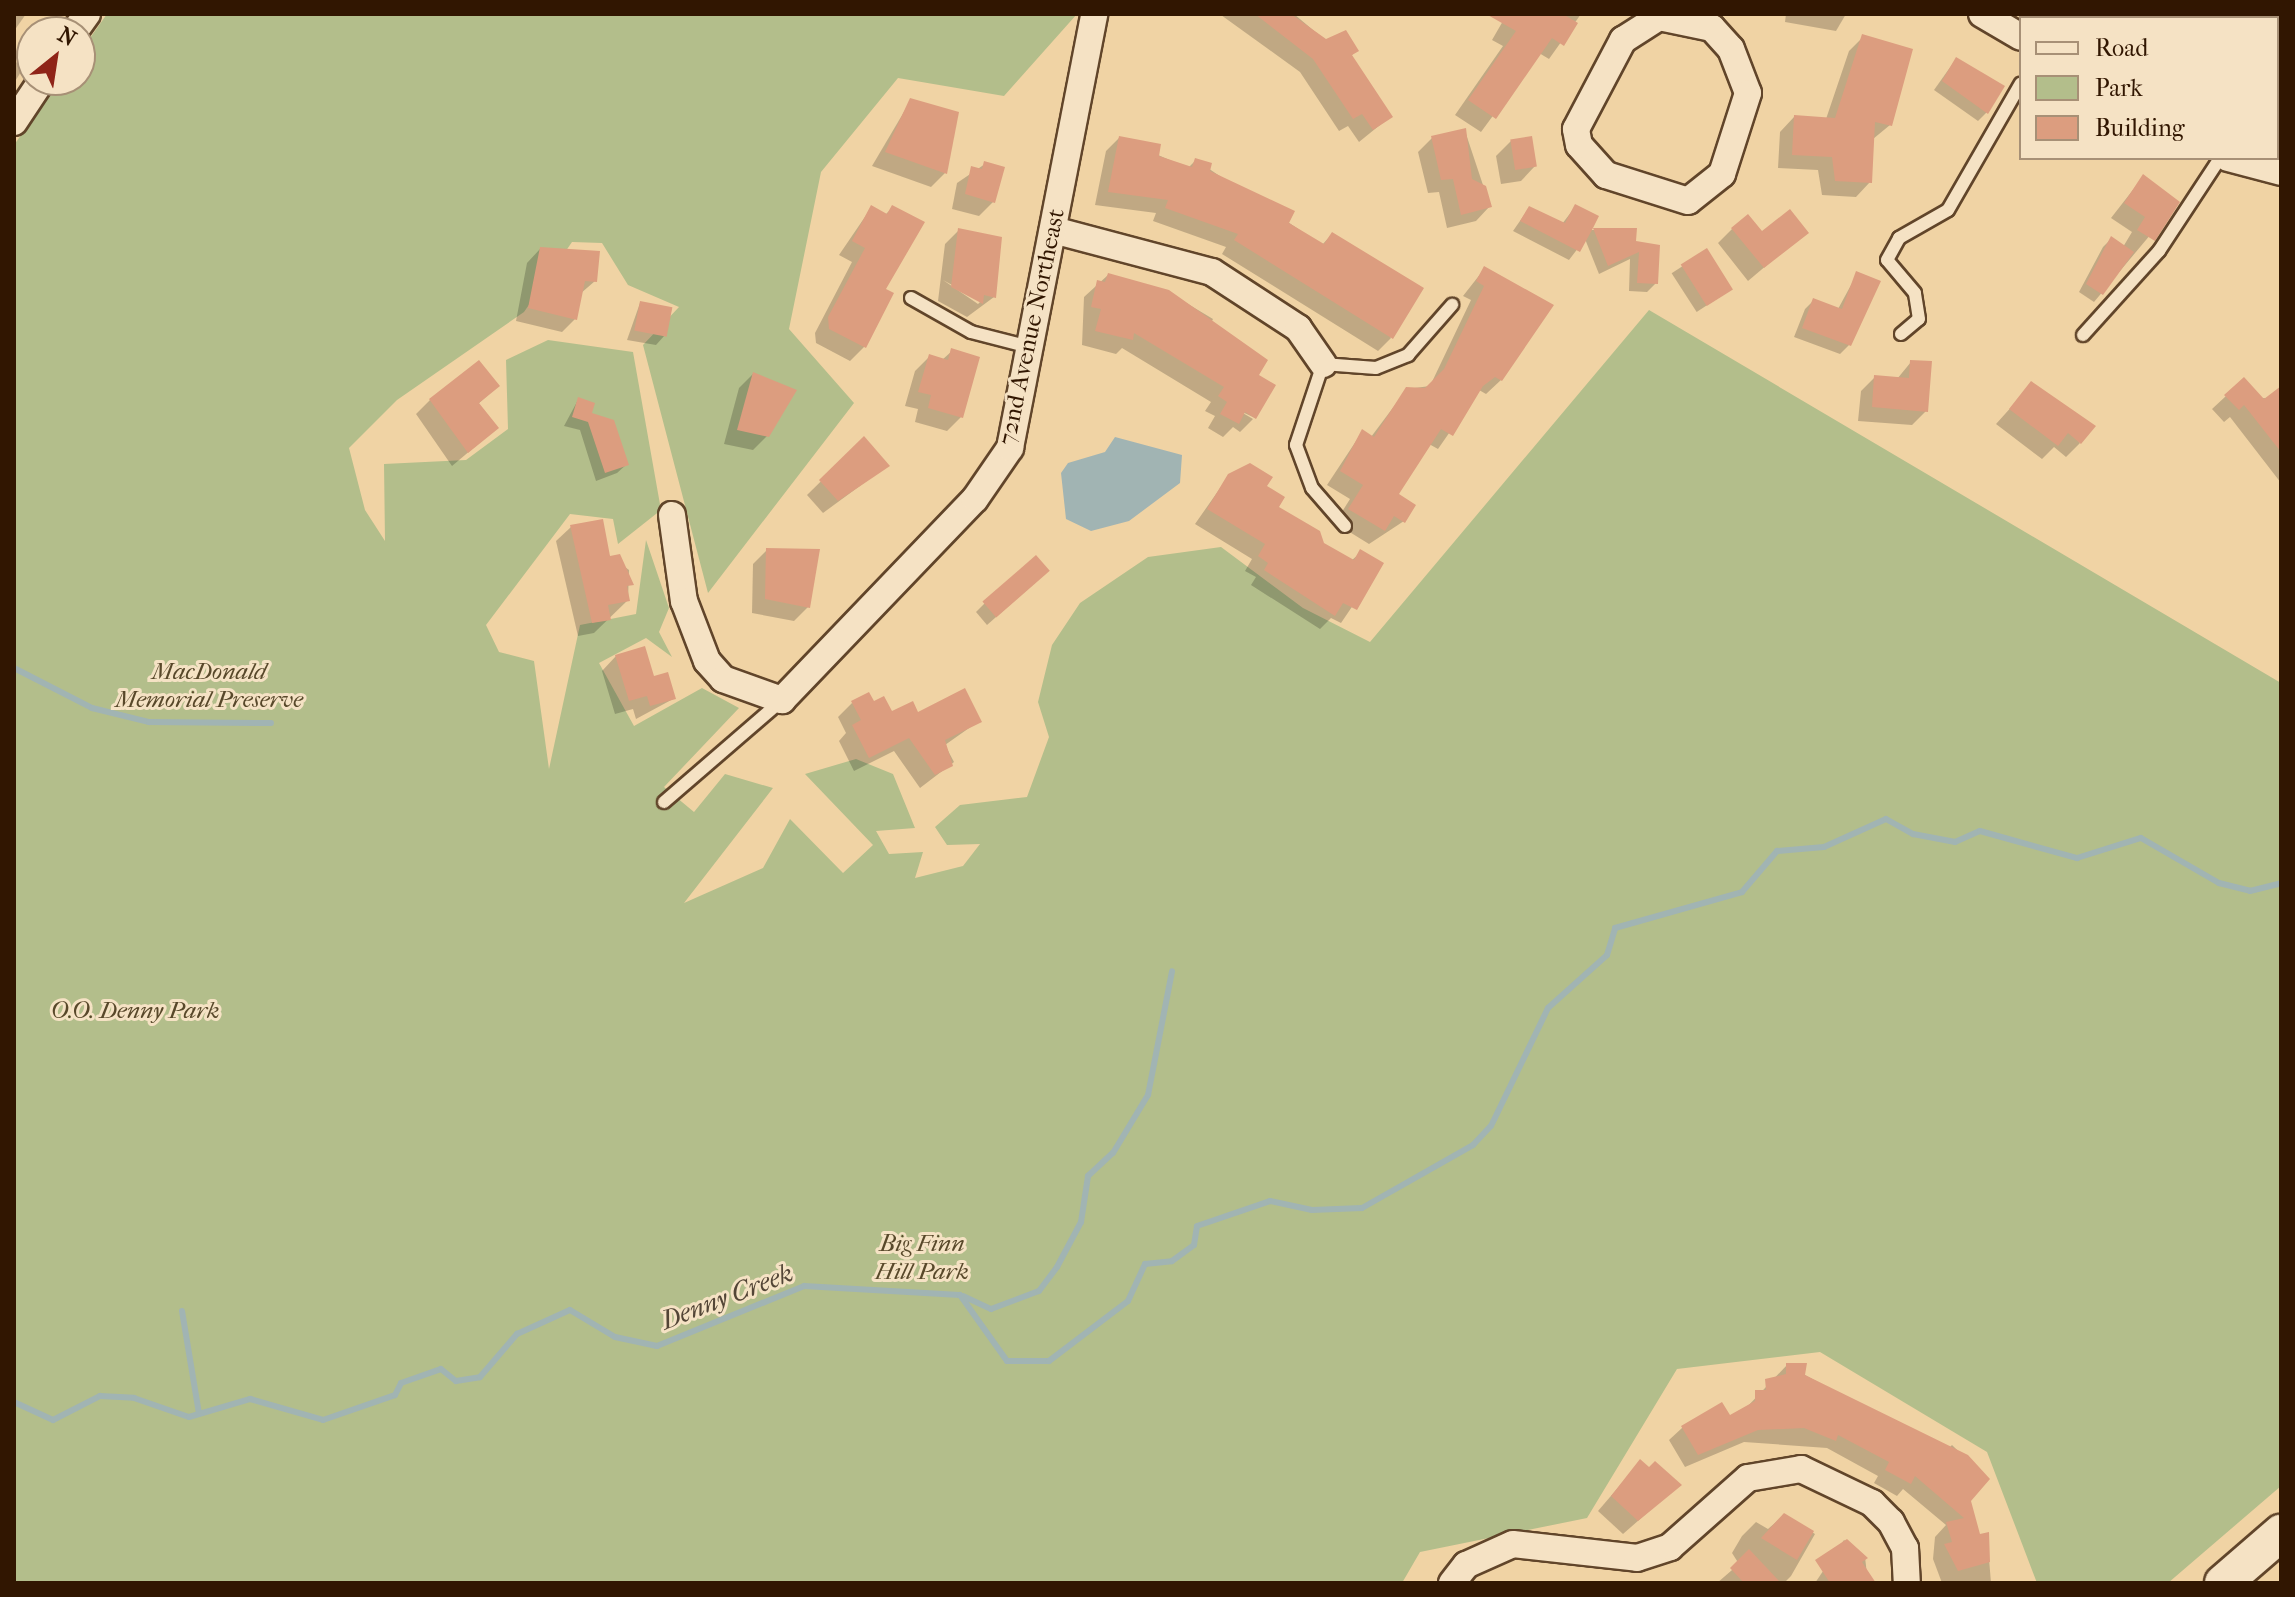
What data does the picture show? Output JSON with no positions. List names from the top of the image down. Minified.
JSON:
{"streets":{"street":["72nd Avenue Northeast"]},"water":["Denny Creek"],"parks":["MacDonald Memorial Preserve","O.O. Denny Park","Big Finn Hill Park"],"legend":["Road","Park","Building"],"north":"top right"}
